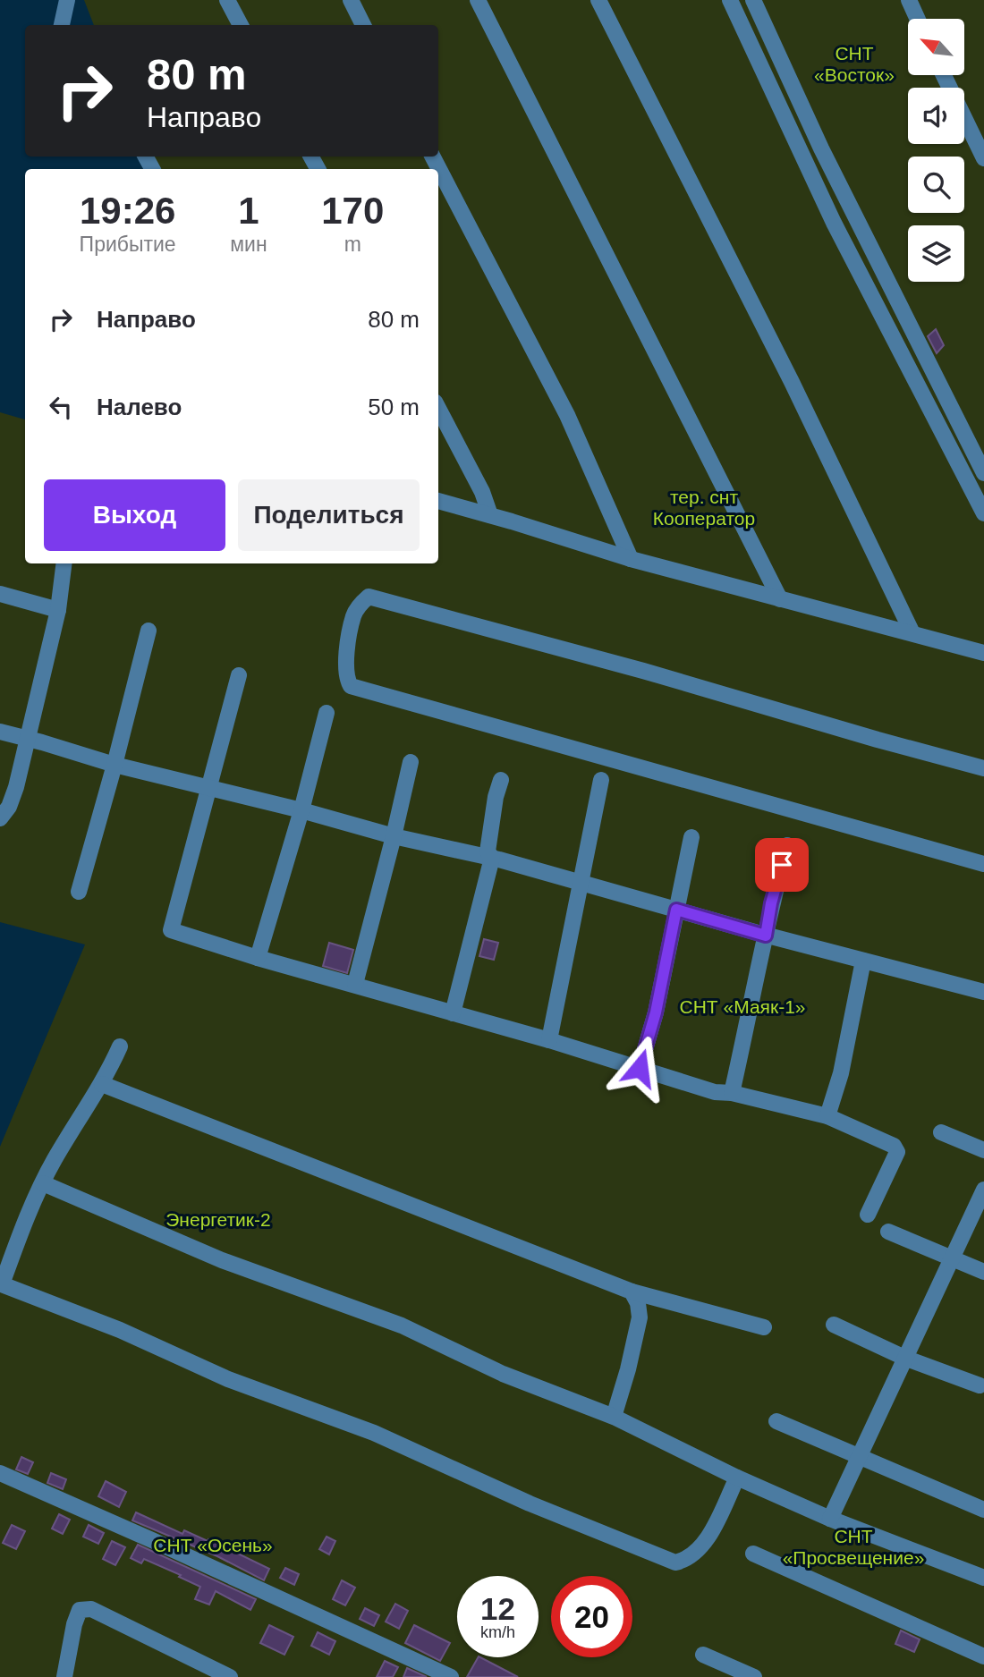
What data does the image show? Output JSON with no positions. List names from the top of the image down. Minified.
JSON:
{"parks":["СНТ «Восток»","тер. снт Кооператор","СНТ «Маяк-1»","Энергетик-2","СНТ «Просвещение»","СНТ «Осень»"],"north":"top left","page":{"turn":["80 m","Направо"],"eta":["19:26","Прибытие","1","мин","170","m"],"list":[{"name":"Направо","value":"80 m"},{"name":"Налево","value":"50 m"}],"buttons":["Выход","Поделиться"],"speed":"12 km/h","limit":"20"}}
